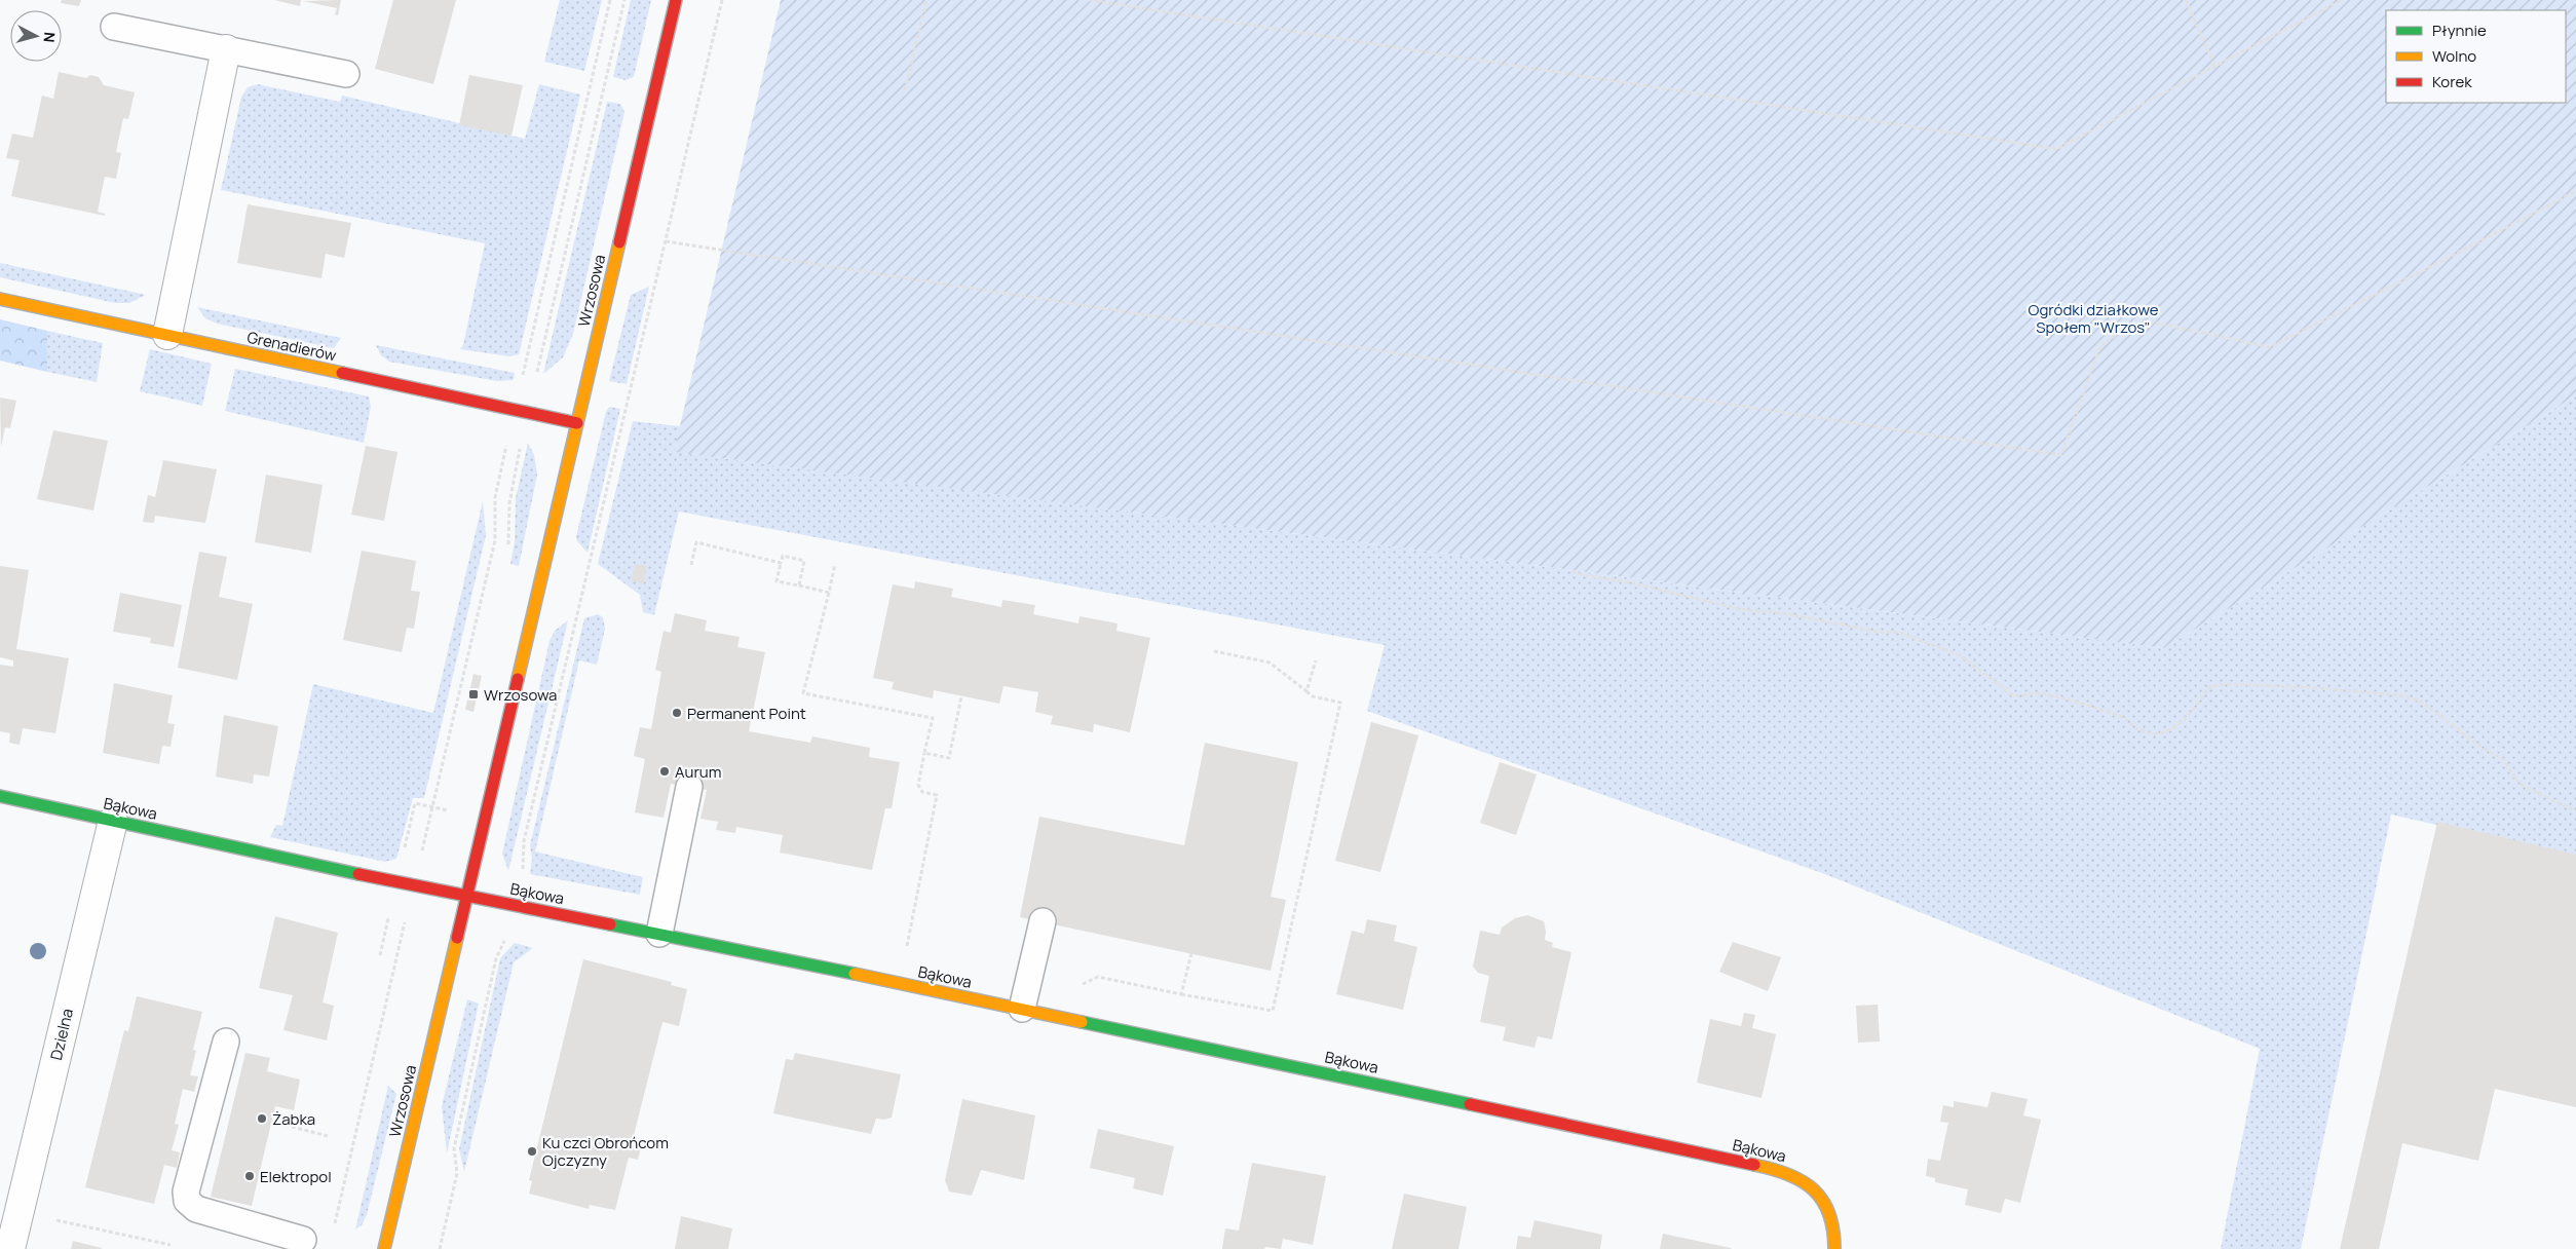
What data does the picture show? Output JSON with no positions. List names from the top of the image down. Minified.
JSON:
{"streets":{"street":["Wrzosowa","Grenadierów","Bąkowa","Dzielna"]},"crossings":[["Wrzosowa","Grenadierów"],["Wrzosowa","Bąkowa"],["Bąkowa","Dzielna"]],"parks":["Ogródki działkowe Społem \"Wrzos\""],"places":{"transit":["Wrzosowa"],"other":["Permanent Point","Aurum","Żabka","Ku czci Obrońcom Ojczyzny","Elektropol"]},"legend":["Płynnie","Wolno","Korek"],"north":"right"}
